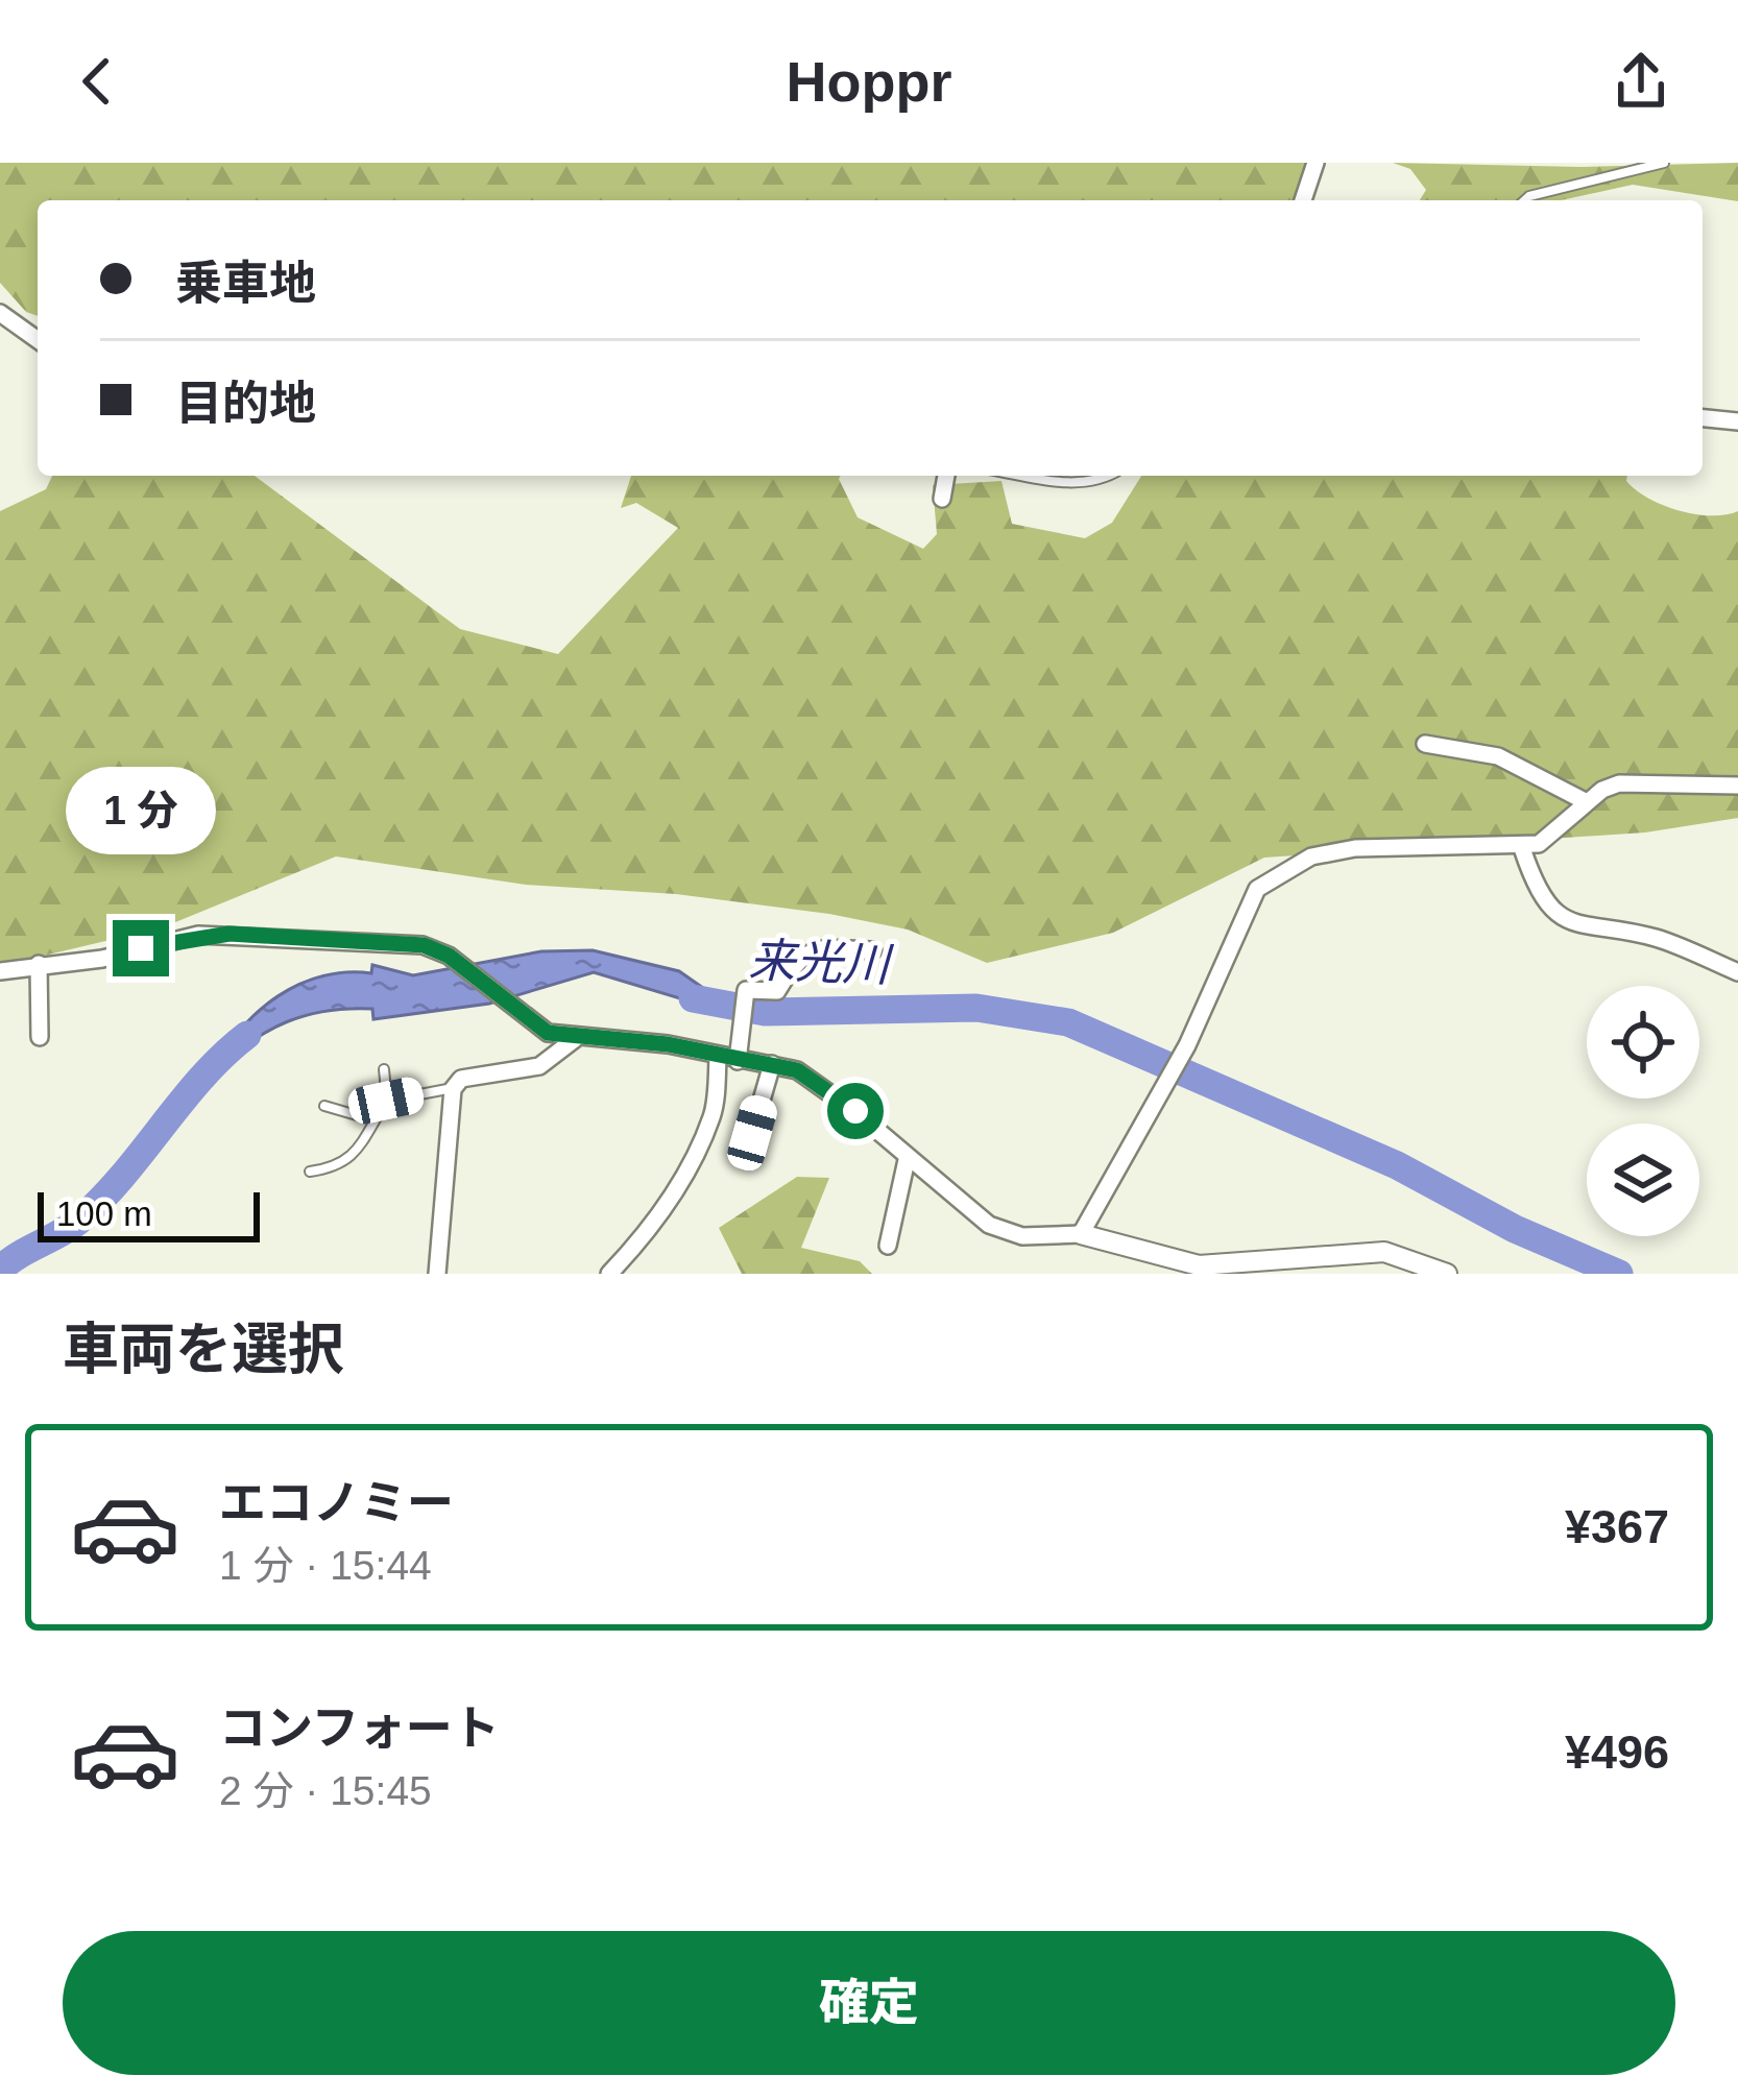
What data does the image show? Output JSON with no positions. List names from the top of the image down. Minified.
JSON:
{"water":["来光川"],"scale_bar":"100 m","page":{"header":"Hoppr","banner":["乗車地","目的地"],"bubble":"1 分","scale":"100 m","heading":"車両を選択","list":[{"name":"エコノミー","note":"1 分 · 15:44","value":"¥367"},{"name":"コンフォート","note":"2 分 · 15:45","value":"¥496"}],"buttons":"確定"}}
